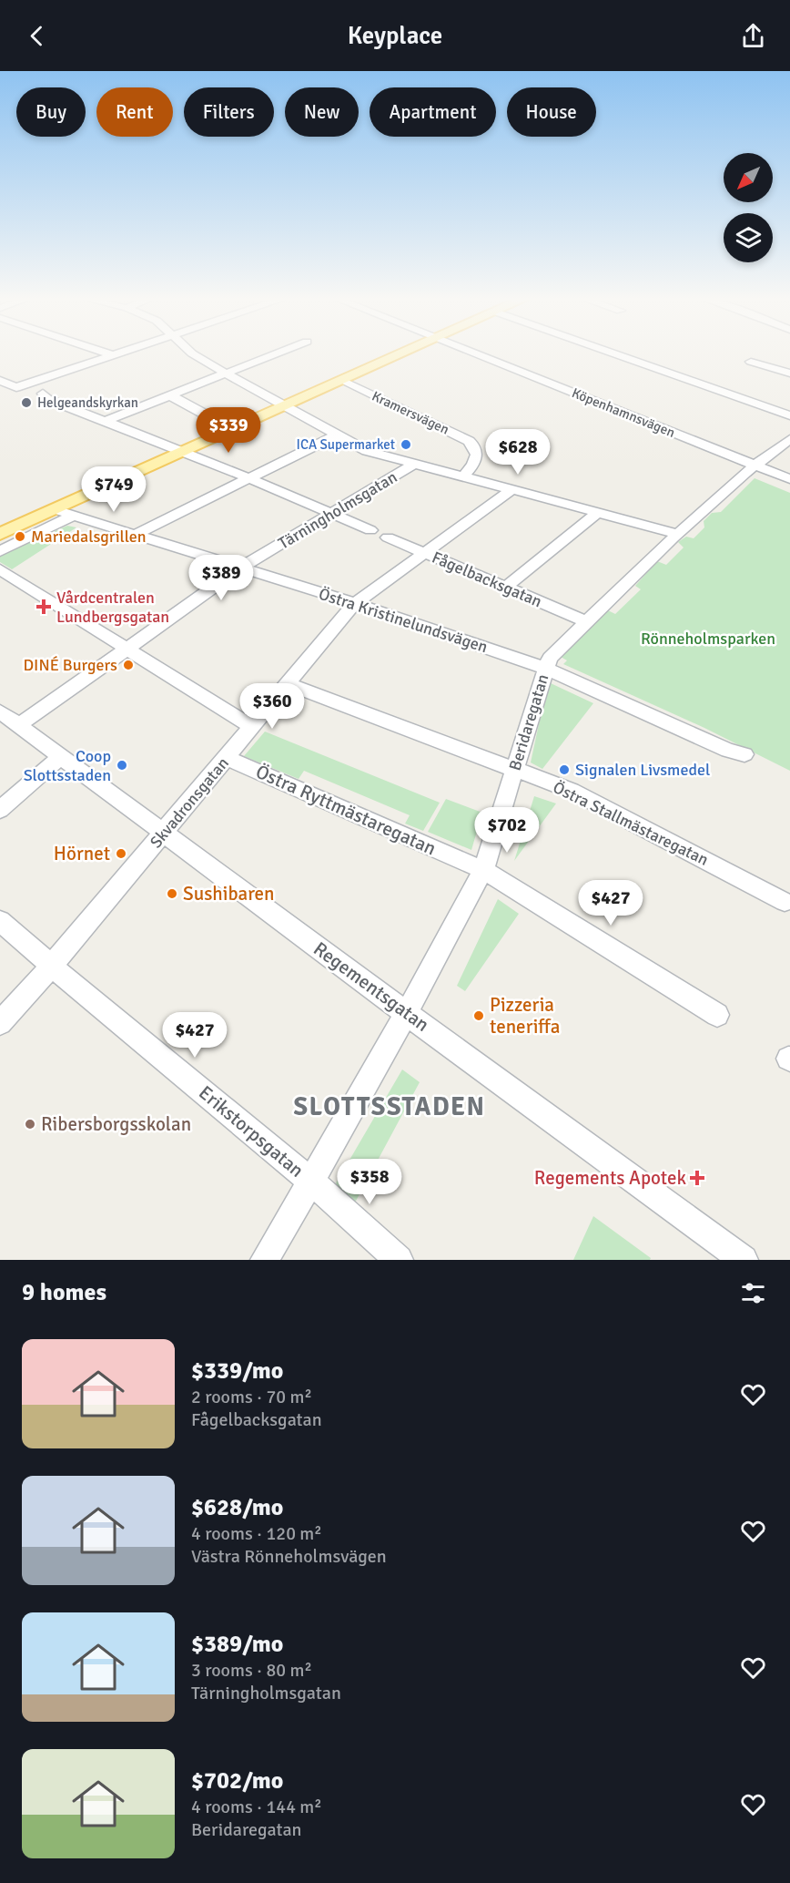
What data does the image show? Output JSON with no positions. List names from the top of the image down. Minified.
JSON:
{"streets":{"street":["Kramersvägen","Köpenhamnsvägen","Tärningholmsgatan","Fågelbacksgatan","Östra Kristinelundsvägen","Beridaregatan","Skvadronsgatan","Östra Ryttmästaregatan","Östra Stallmästaregatan","Regementsgatan","Erikstorpsgatan"]},"crossings":[["Köpenhamnsvägen","Beridaregatan"],["Tärningholmsgatan","Östra Kristinelundsvägen"],["Tärningholmsgatan","Regementsgatan"],["Fågelbacksgatan","Beridaregatan"],["Fågelbacksgatan","Skvadronsgatan"],["Östra Kristinelundsvägen","Beridaregatan"],["Östra Kristinelundsvägen","Skvadronsgatan"],["Beridaregatan","Östra Ryttmästaregatan"],["Beridaregatan","Östra Stallmästaregatan"],["Beridaregatan","Regementsgatan"],["Beridaregatan","Erikstorpsgatan"],["Skvadronsgatan","Östra Ryttmästaregatan"],["Skvadronsgatan","Östra Stallmästaregatan"],["Skvadronsgatan","Regementsgatan"],["Skvadronsgatan","Erikstorpsgatan"]],"districts":["SLOTTSSTADEN"],"parks":["Rönneholmsparken"],"places":{"other":["Helgeandskyrkan","ICA Supermarket","Mariedalsgrillen","DINÉ Burgers","Coop Slottsstaden","Signalen Livsmedel","Hörnet","Sushibaren","Pizzeria teneriffa","Ribersborgsskolan"],"health":["Vårdcentralen Lundbergsgatan","Regements Apotek"]},"north":"bottom left","page":{"header":"Keyplace","chip":["Buy","Rent","Filters","New","Apartment","House"],"price":["$339","$628","$749","$389","$360","$702","$427","$427","$358"],"heading":"9 homes","list":[{"name":"$339/mo","note":"2 rooms · 70 m² · Fågelbacksgatan"},{"name":"$628/mo","note":"4 rooms · 120 m² · Västra Rönneholmsvägen"},{"name":"$389/mo","note":"3 rooms · 80 m² · Tärningholmsgatan"},{"name":"$702/mo","note":"4 rooms · 144 m² · Beridaregatan"}]}}
